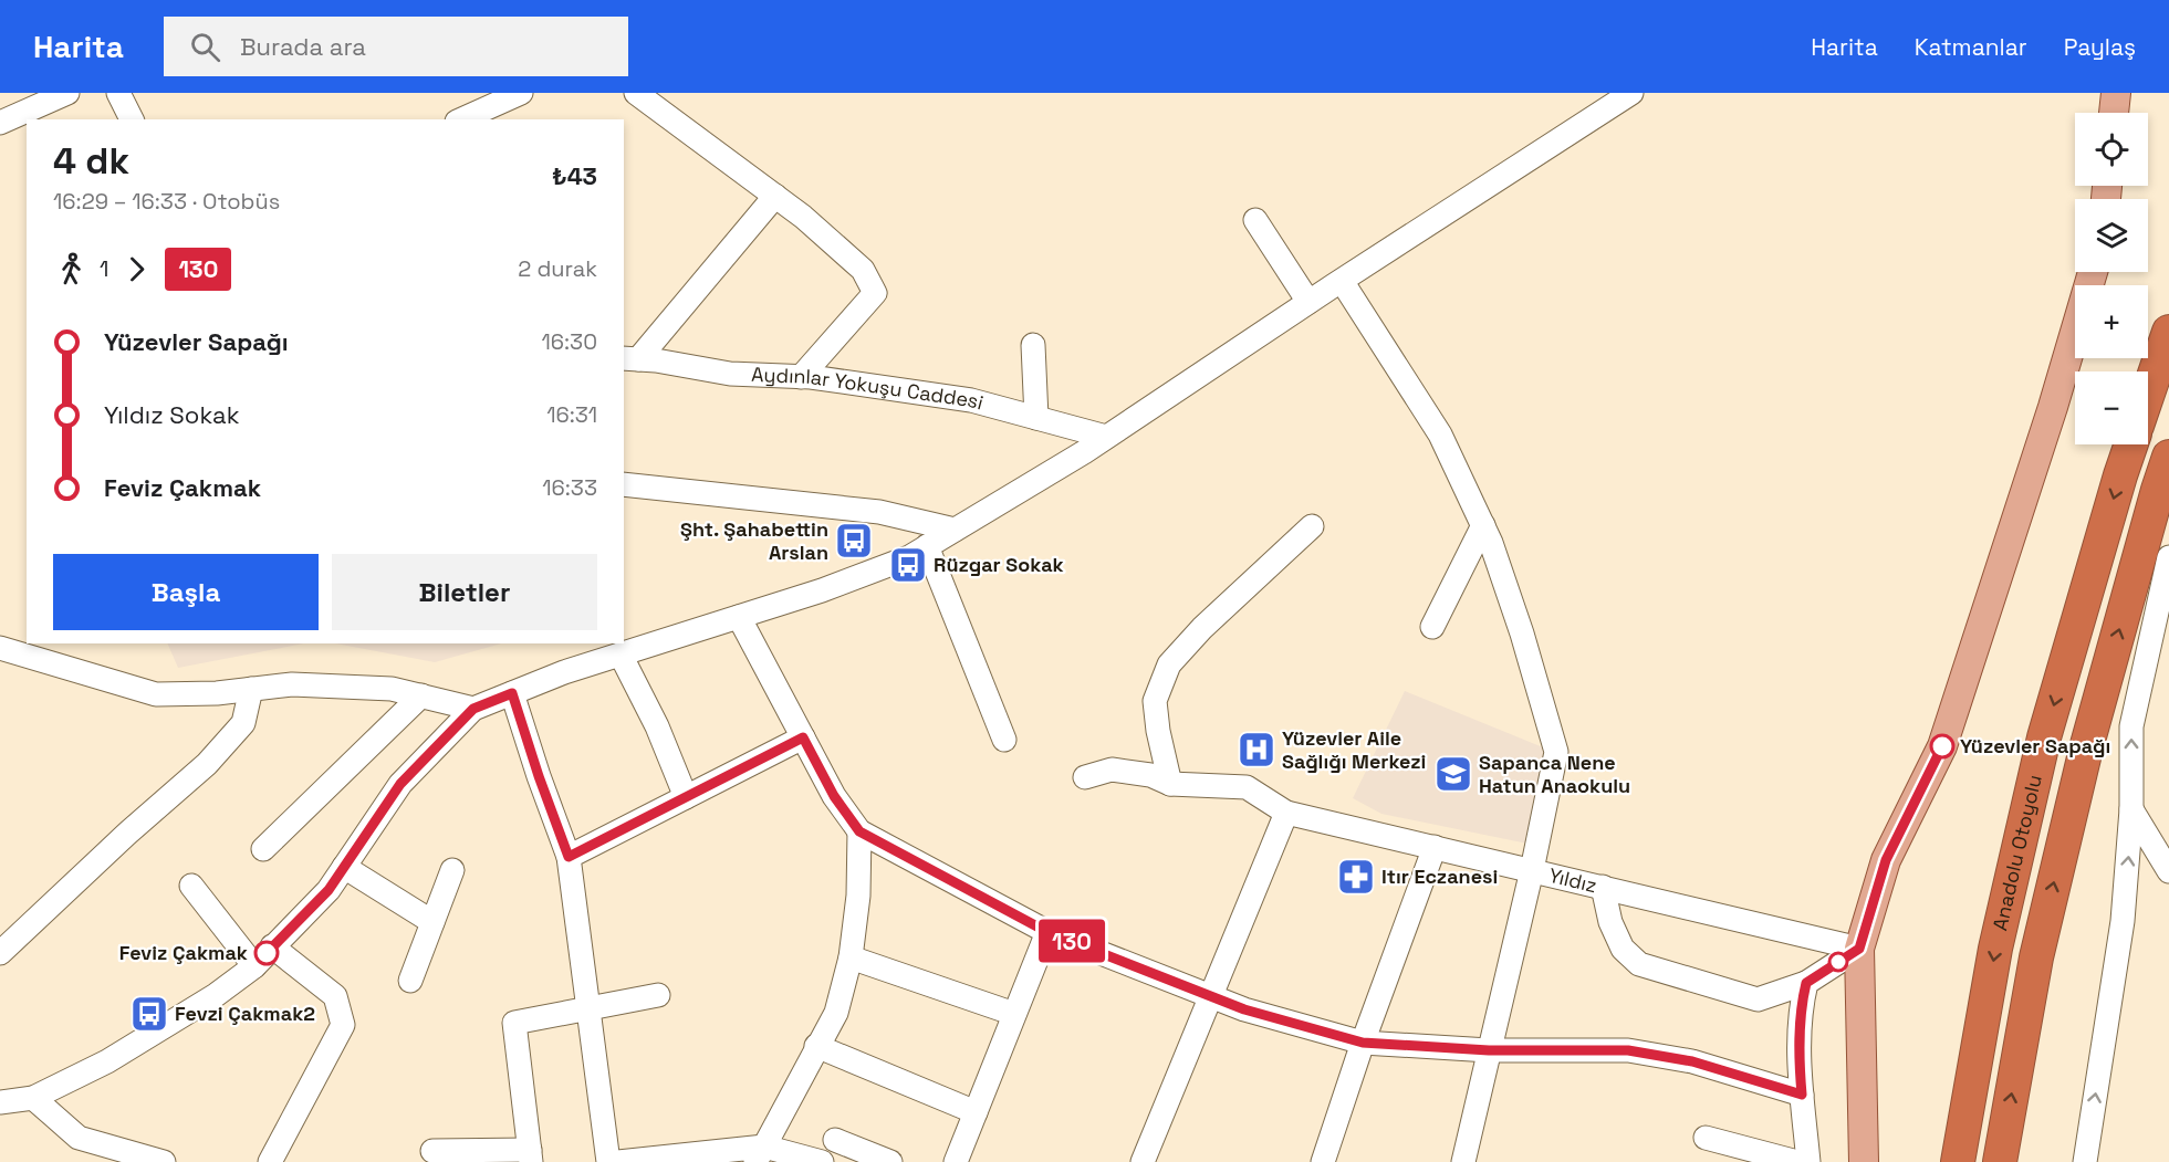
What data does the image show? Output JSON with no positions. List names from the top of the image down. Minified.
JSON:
{"streets":{"highway":["Anadolu Otoyolu"],"street":["Aydınlar Yokuşu Caddesi","Yıldız"]},"places":{"bus stop":["Şht. Şahabettin Arslan","Rüzgar Sokak","Fevzi Çakmak2"],"other":["Yüzevler Sapağı","Feviz Çakmak"],"hospital":["Yüzevler Aile Sağlığı Merkezi"],"school or university":["Sapanca Nene Hatun Anaokulu"],"pharmacy":["Itır Eczanesi"]},"lines":["bus line 130"],"page":{"header":"Harita","search":"Burada ara","nav":["Harita","Katmanlar","Paylaş"],"on_map":"130","map_buttons":["+","−"],"heading":["4 dk","16:29 – 16:33 · Otobüs","₺43"],"legs":["1","130","2 durak"],"list":[{"name":"Yüzevler Sapağı","value":"16:30"},{"name":"Yıldız Sokak","value":"16:31"},{"name":"Feviz Çakmak","value":"16:33"}],"buttons":["Başla","Biletler"]}}
